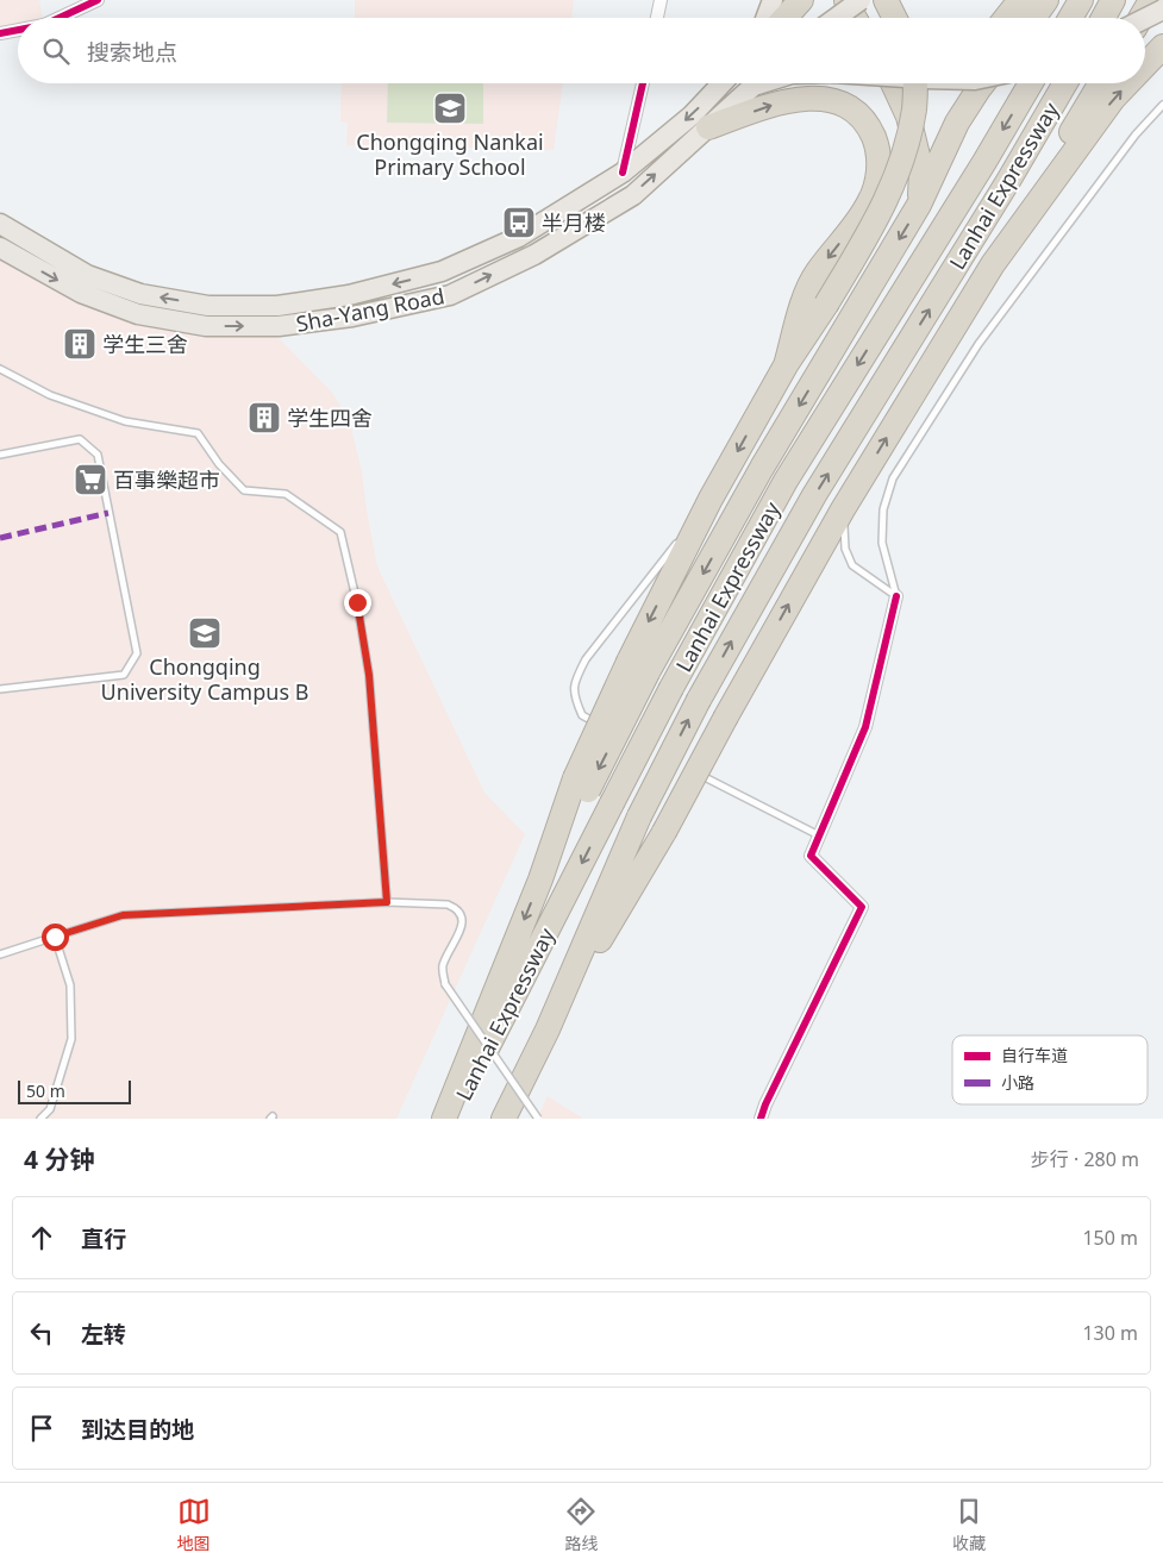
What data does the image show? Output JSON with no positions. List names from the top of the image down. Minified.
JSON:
{"streets":{"highway":["Lanhai Expressway"],"main road":["Sha-Yang Road"]},"places":{"school or university":["Chongqing Nankai Primary School","Chongqing University Campus B"],"bus stop":["半月楼"],"building":["学生三舍","学生四舍"],"supermarket":["百事樂超市"]},"legend":["自行车道","小路"],"scale_bar":"50 m","page":{"search":"搜索地点","scale":"50 m","heading":["4 分钟","步行 · 280 m"],"list":[["直行","150 m"],["左转","130 m"],"到达目的地"],"nav":["地图","路线","收藏"]}}
